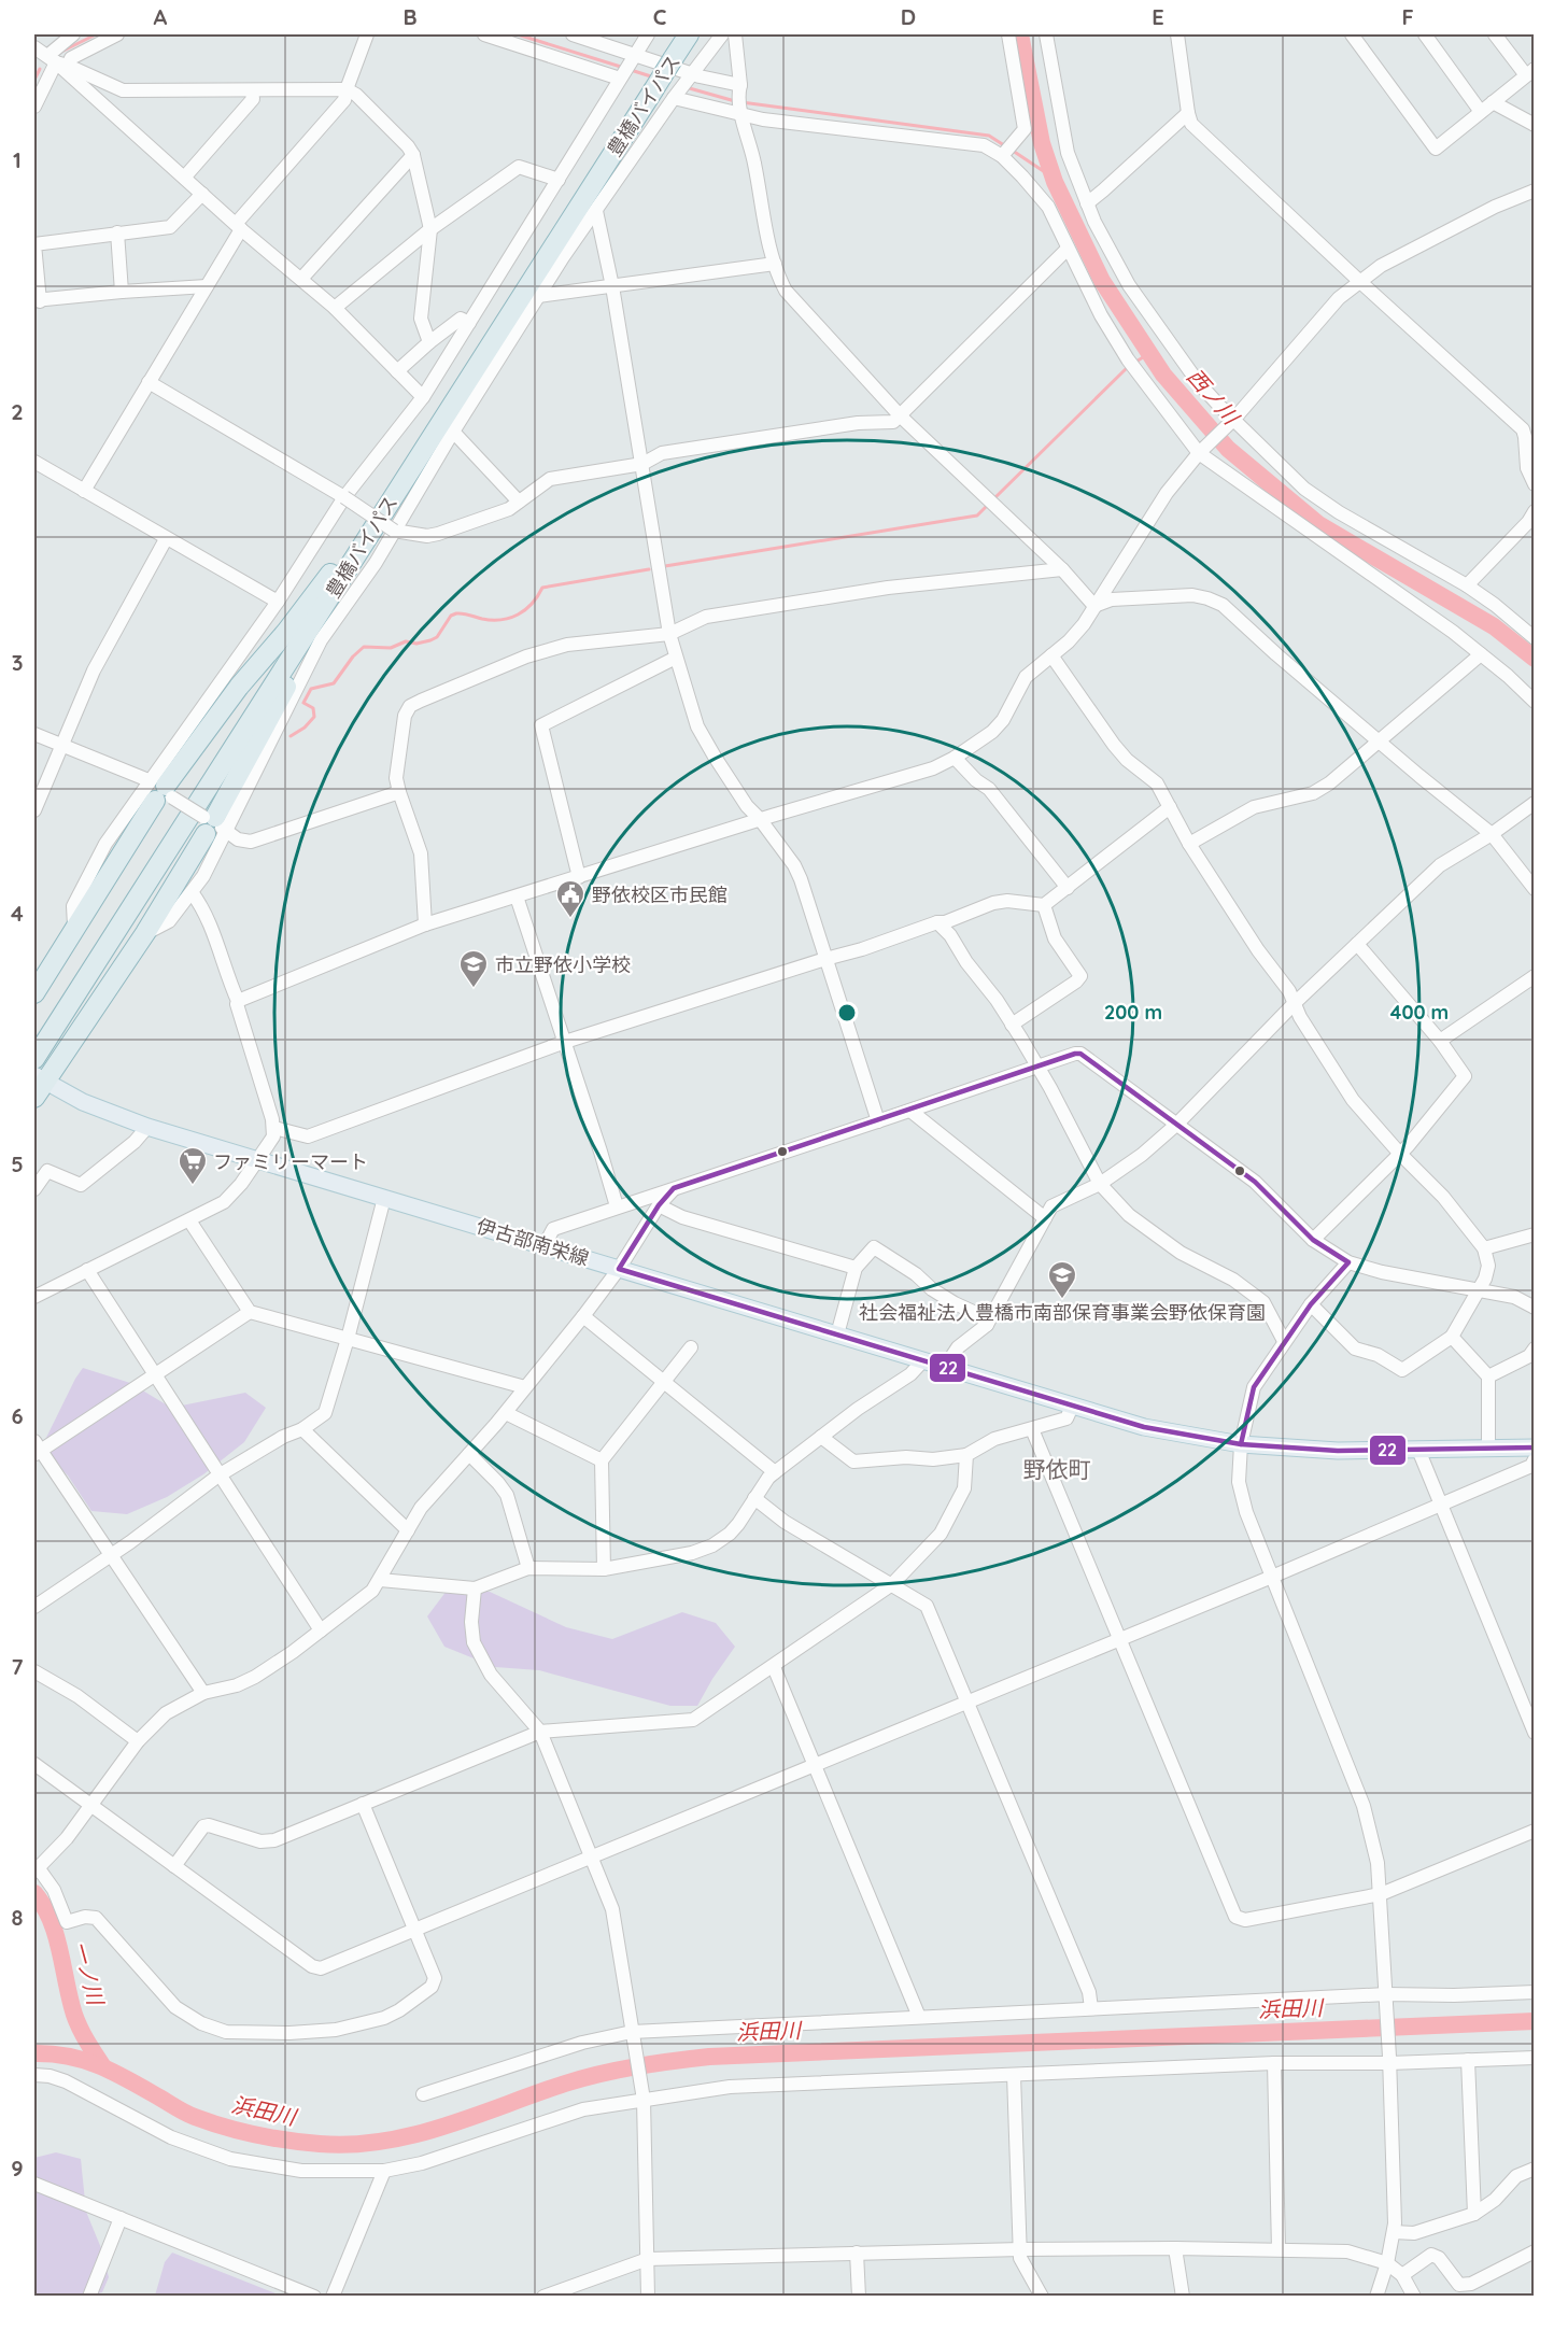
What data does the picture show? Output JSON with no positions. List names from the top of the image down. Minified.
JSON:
{"streets":{"highway":["豊橋バイパス"],"main road":["伊古部南栄線"]},"crossings":[["豊橋バイパス","伊古部南栄線"]],"districts":["野依町"],"water":["西ノ川","一ノ川","浜田川"],"places":{"public building":["野依校区市民館"],"school or university":["市立野依小学校","社会福祉法人豊橋市南部保育事業会野依保育園"],"supermarket":["ファミリーマート"]},"lines":["transit line 22"],"grid":{"columns":["A","B","C","D","E","F"],"rows":["1","2","3","4","5","6","7","8","9"]},"rings":["200 m","400 m"]}
